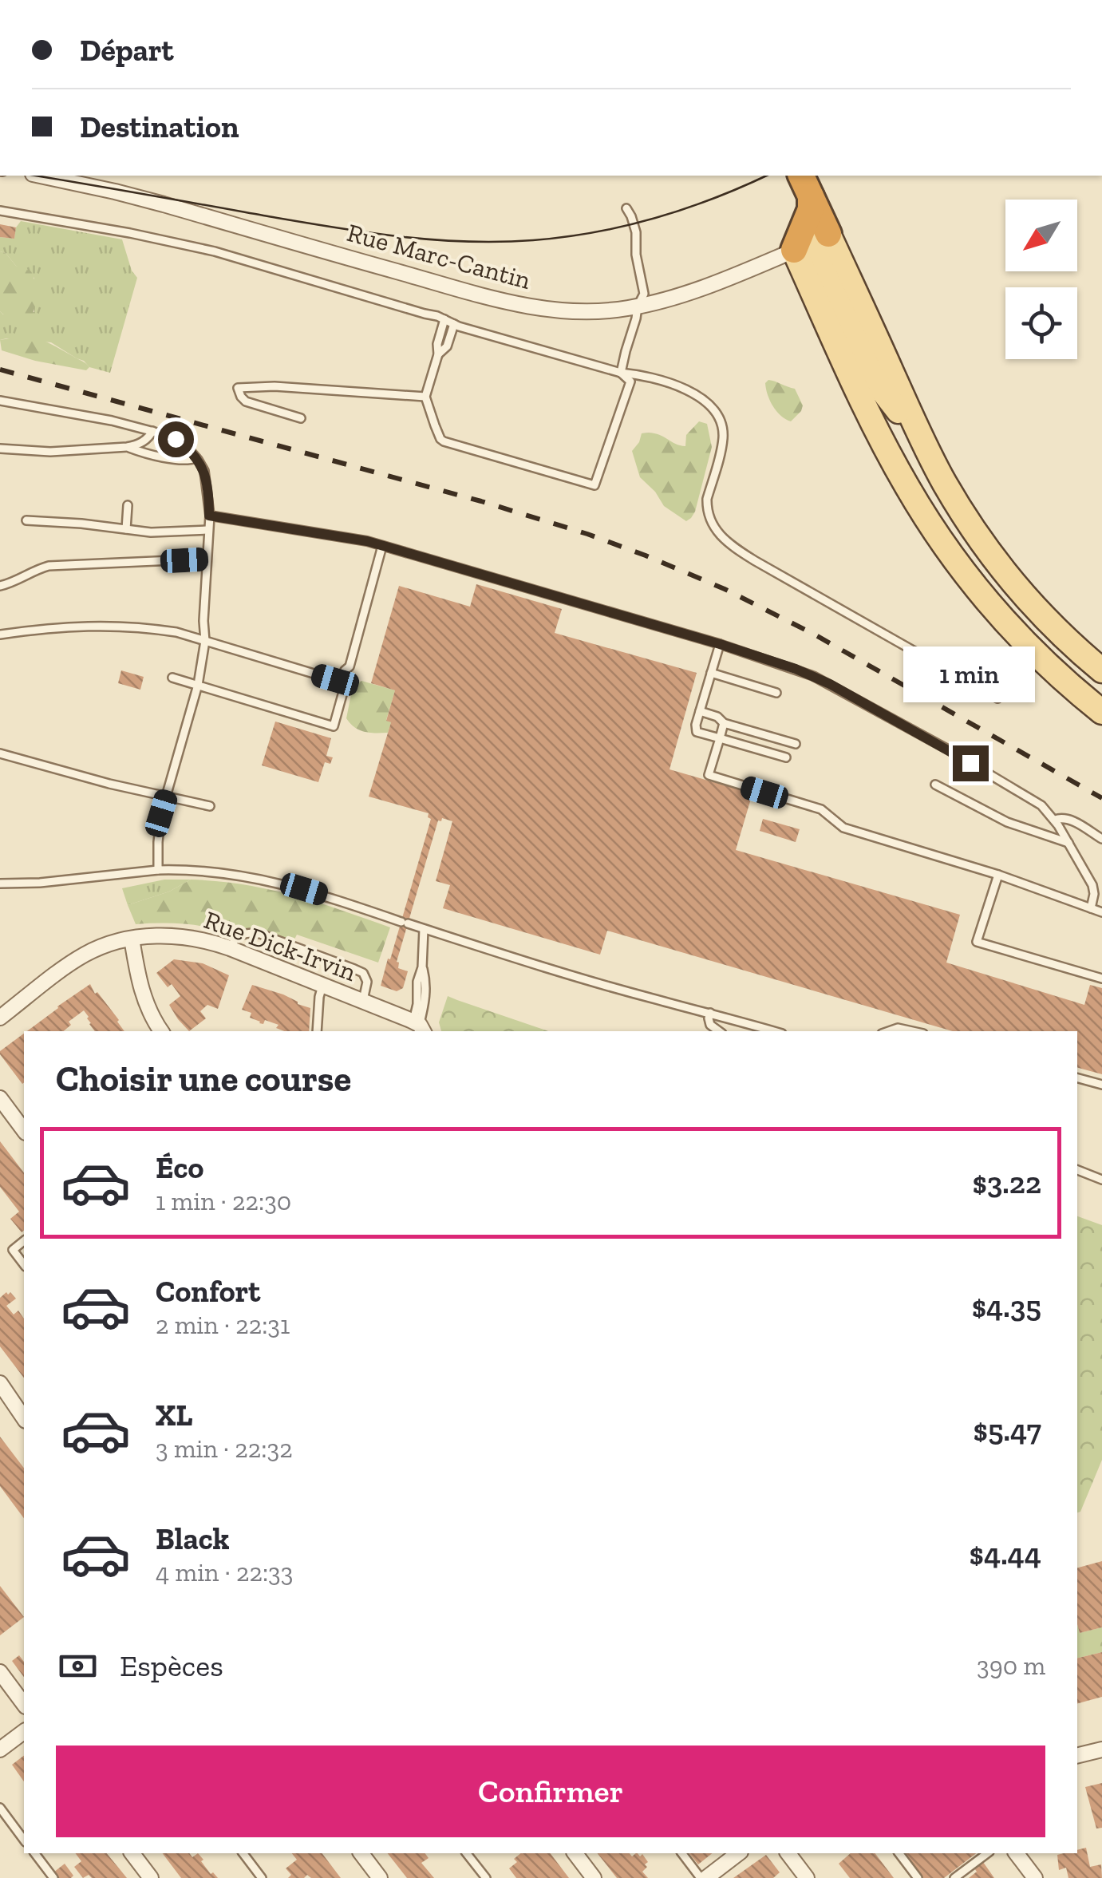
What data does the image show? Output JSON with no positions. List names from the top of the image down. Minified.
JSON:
{"streets":{"street":["Rue Marc-Cantin","Rue Dick-Irvin"]},"north":"bottom left","page":{"banner":["Départ","Destination"],"bubble":"1 min","heading":"Choisir une course","list":[{"name":"Éco","note":"1 min · 22:30","value":"$3.22"},{"name":"Confort","note":"2 min · 22:31","value":"$4.35"},{"name":"XL","note":"3 min · 22:32","value":"$5.47"},{"name":"Black","note":"4 min · 22:33","value":"$4.44"}],"pay":["Espèces","390 m"],"buttons":"Confirmer"}}
